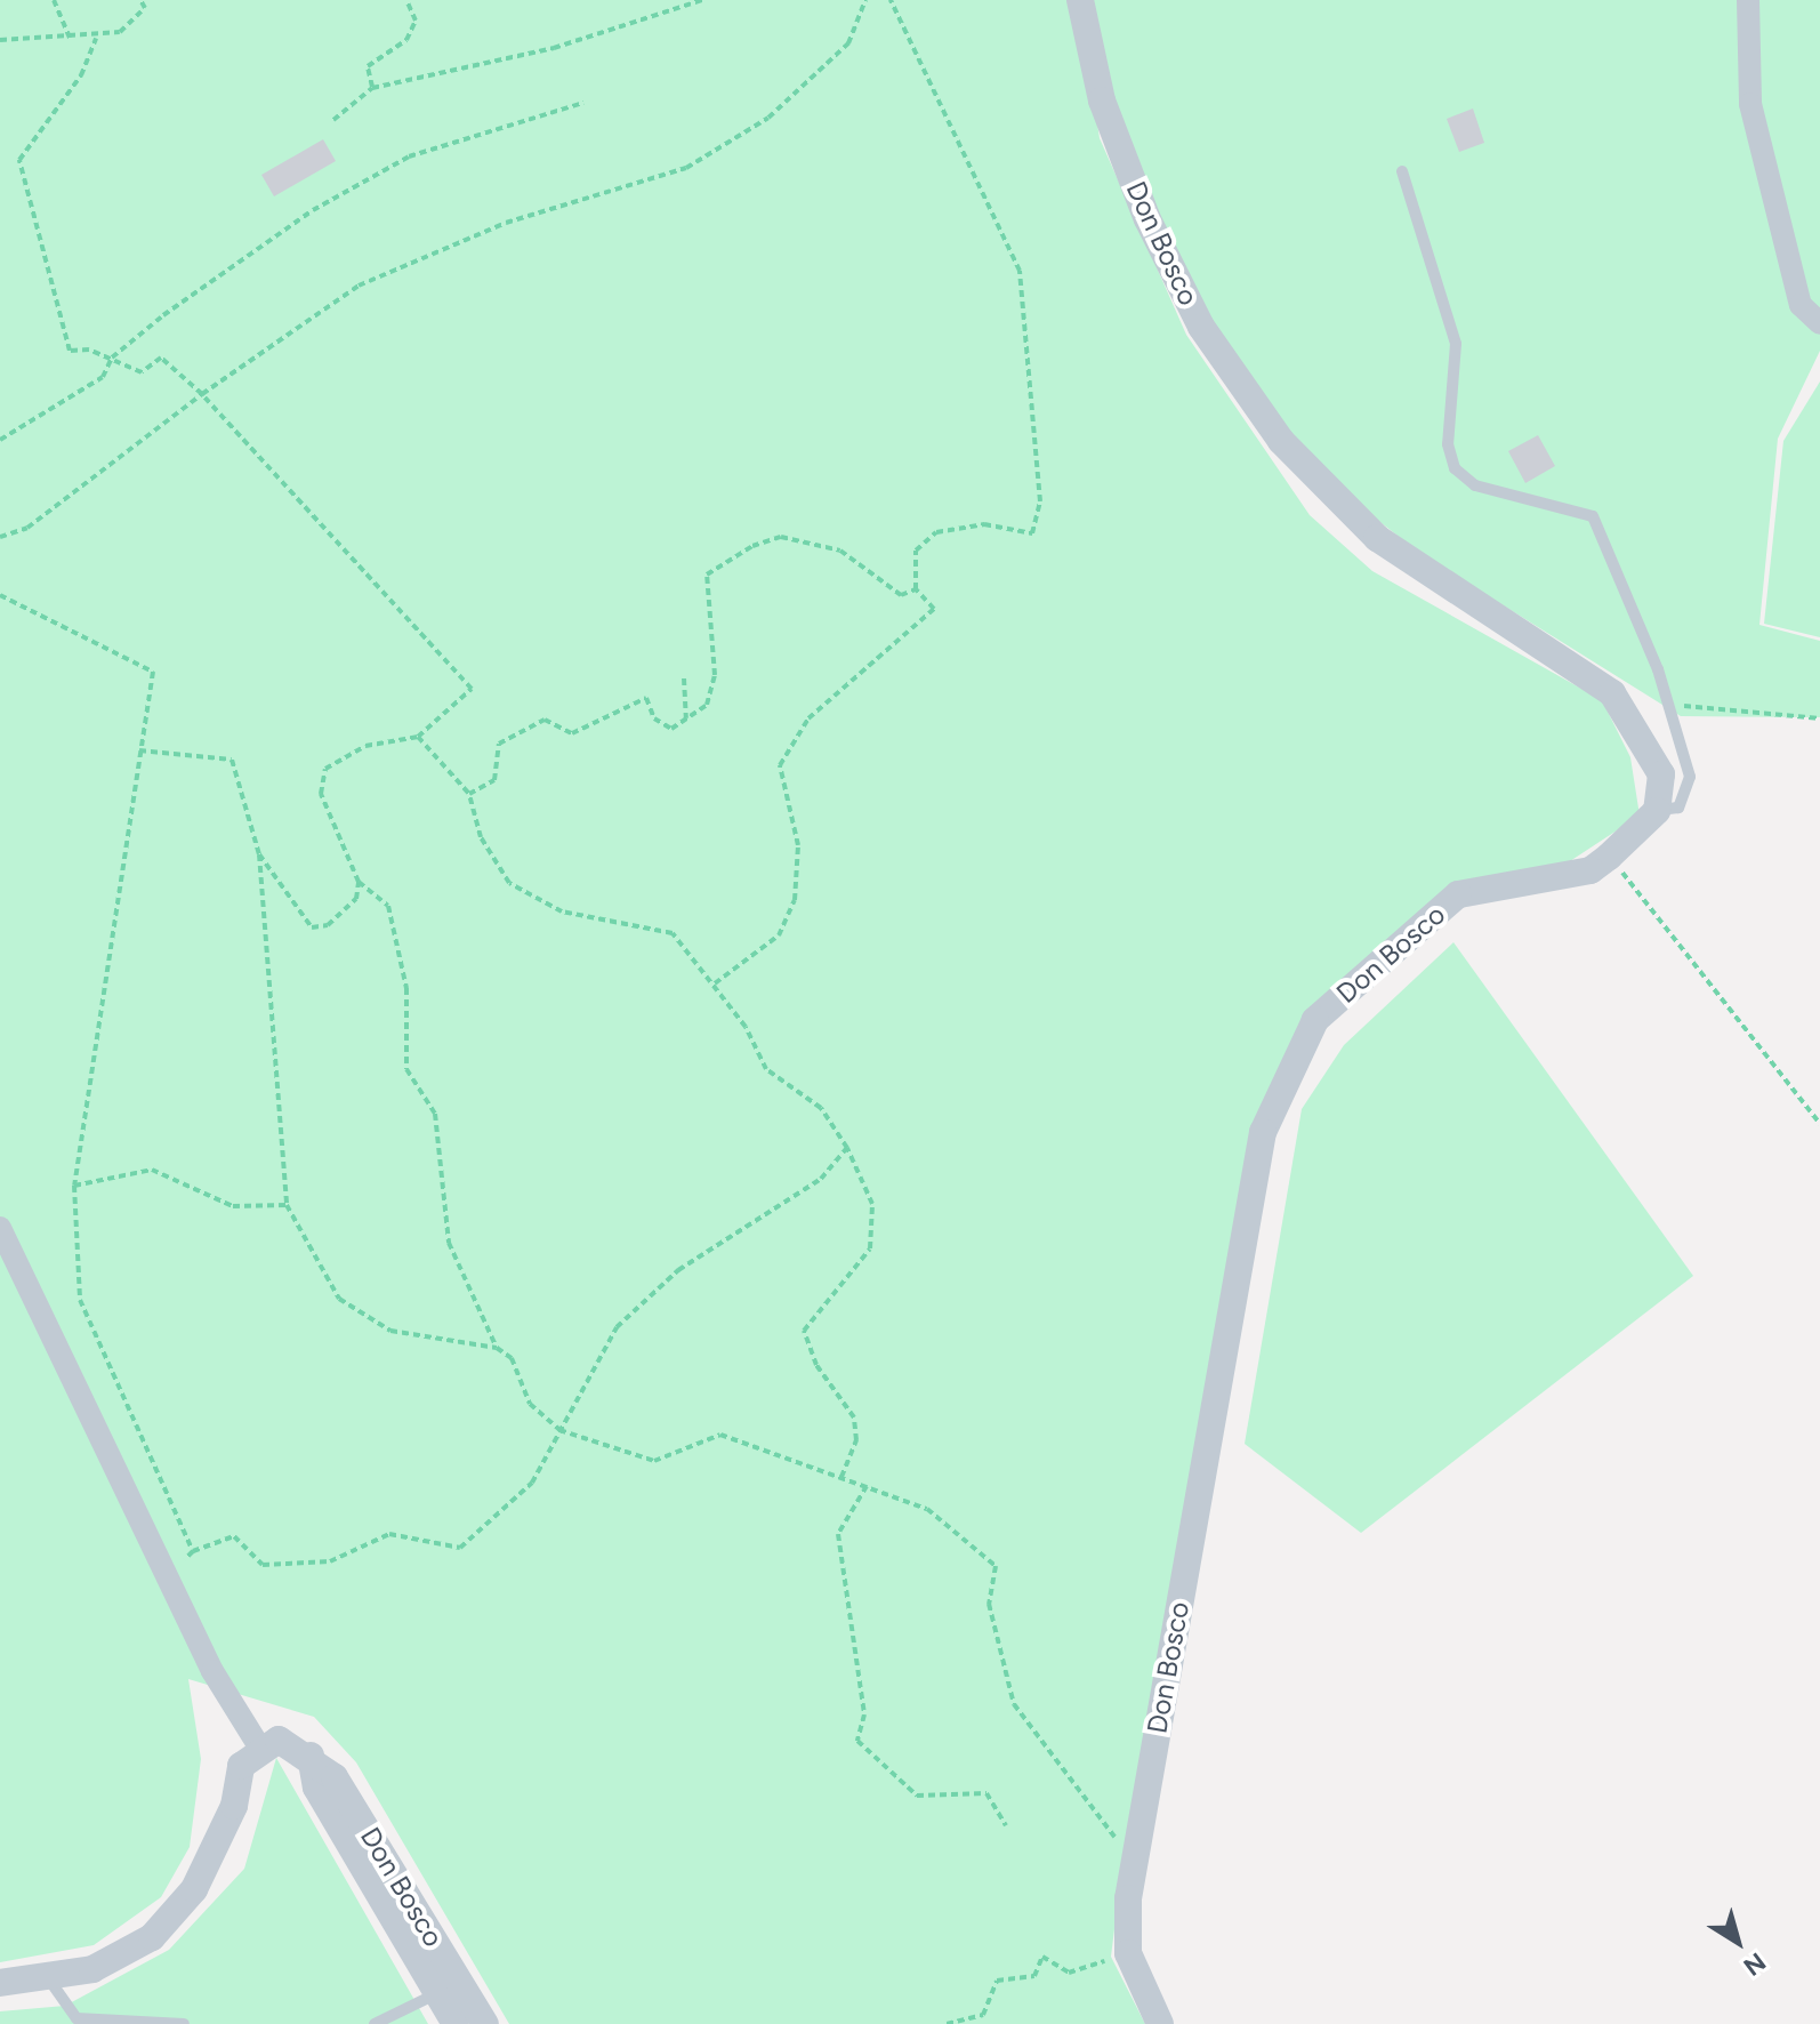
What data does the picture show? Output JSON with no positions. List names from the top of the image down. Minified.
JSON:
{"streets":{"street":["Don Bosco"]},"north":"bottom right"}
